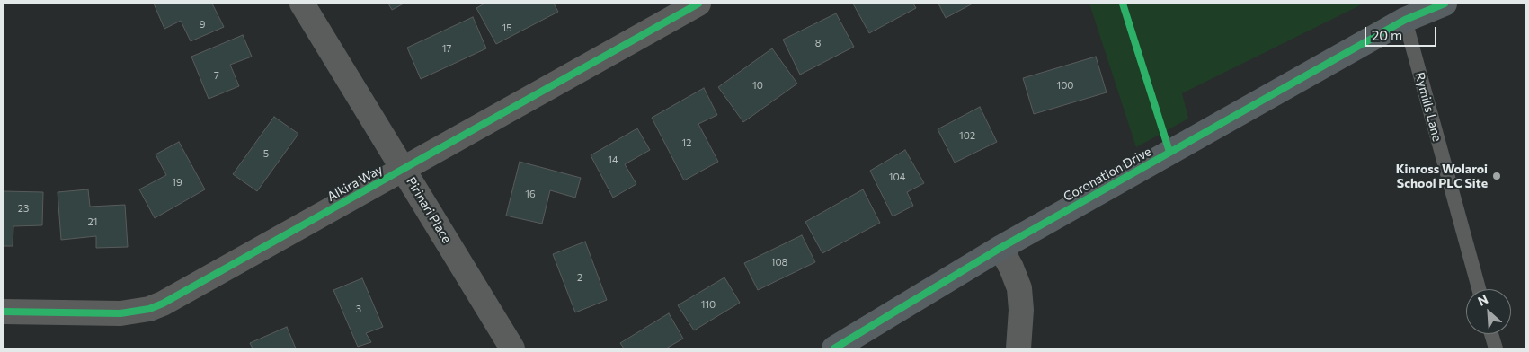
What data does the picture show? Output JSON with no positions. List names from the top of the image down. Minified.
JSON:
{"streets":{"main road":["Coronation Drive"],"street":["Alkira Way","Pirinari Place"],"lane":["Rymills Lane"]},"crossings":[["Rymills Lane","Coronation Drive"],["Alkira Way","Pirinari Place"]],"places":["Kinross Wolaroi School PLC Site"],"house_numbers":["9","15","8","17","7","10","100","102","12","5","14","104","19","16","23","21","108","2","110","3"],"scale_bar":"20 m","north":"top left"}
